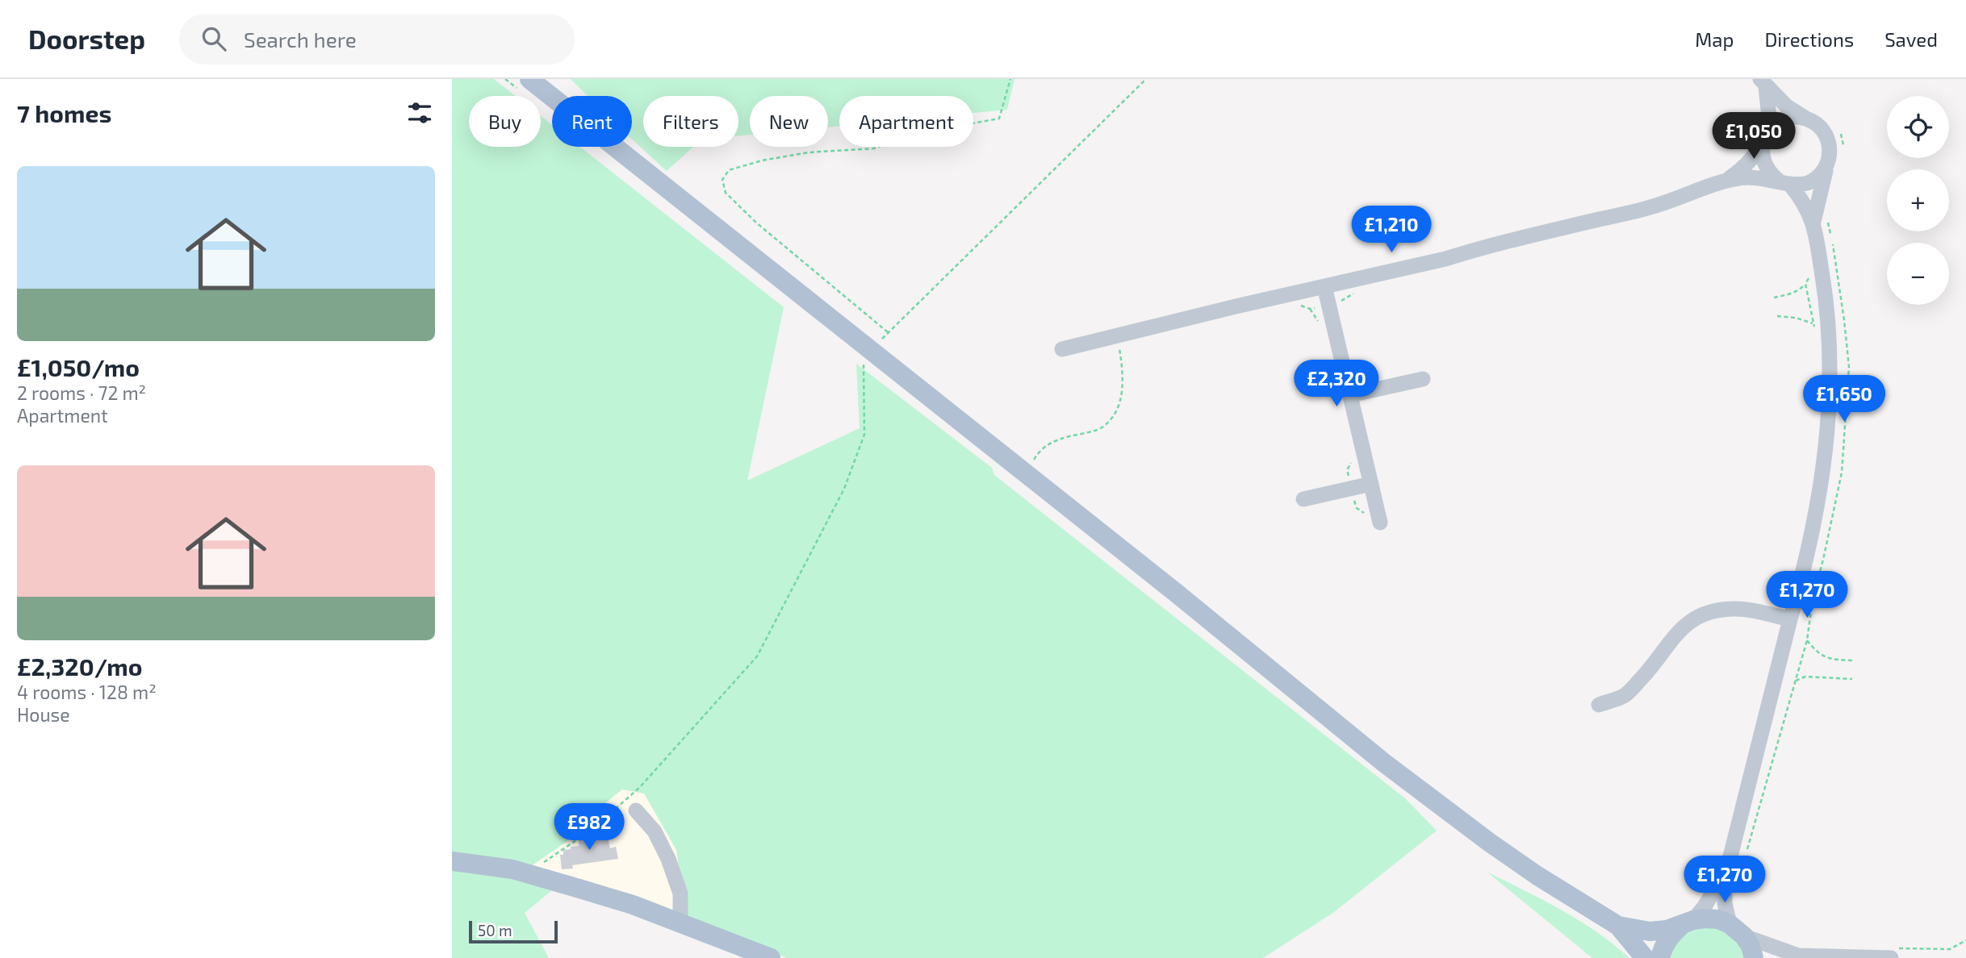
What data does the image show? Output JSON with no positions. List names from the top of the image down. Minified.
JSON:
{"scale_bar":"50 m","page":{"header":"Doorstep","search":"Search here","nav":["Map","Directions","Saved"],"heading":"7 homes","map_buttons":["+","−"],"chip":["Buy","Rent","Filters","New","Apartment"],"price":["£1,050","£1,210","£2,320","£1,650","£1,270","£982","£1,270"],"list":[{"name":"£1,050/mo","note":"2 rooms · 72 m² · Apartment"},{"name":"£2,320/mo","note":"4 rooms · 128 m² · House"}],"scale":"50 m"}}
